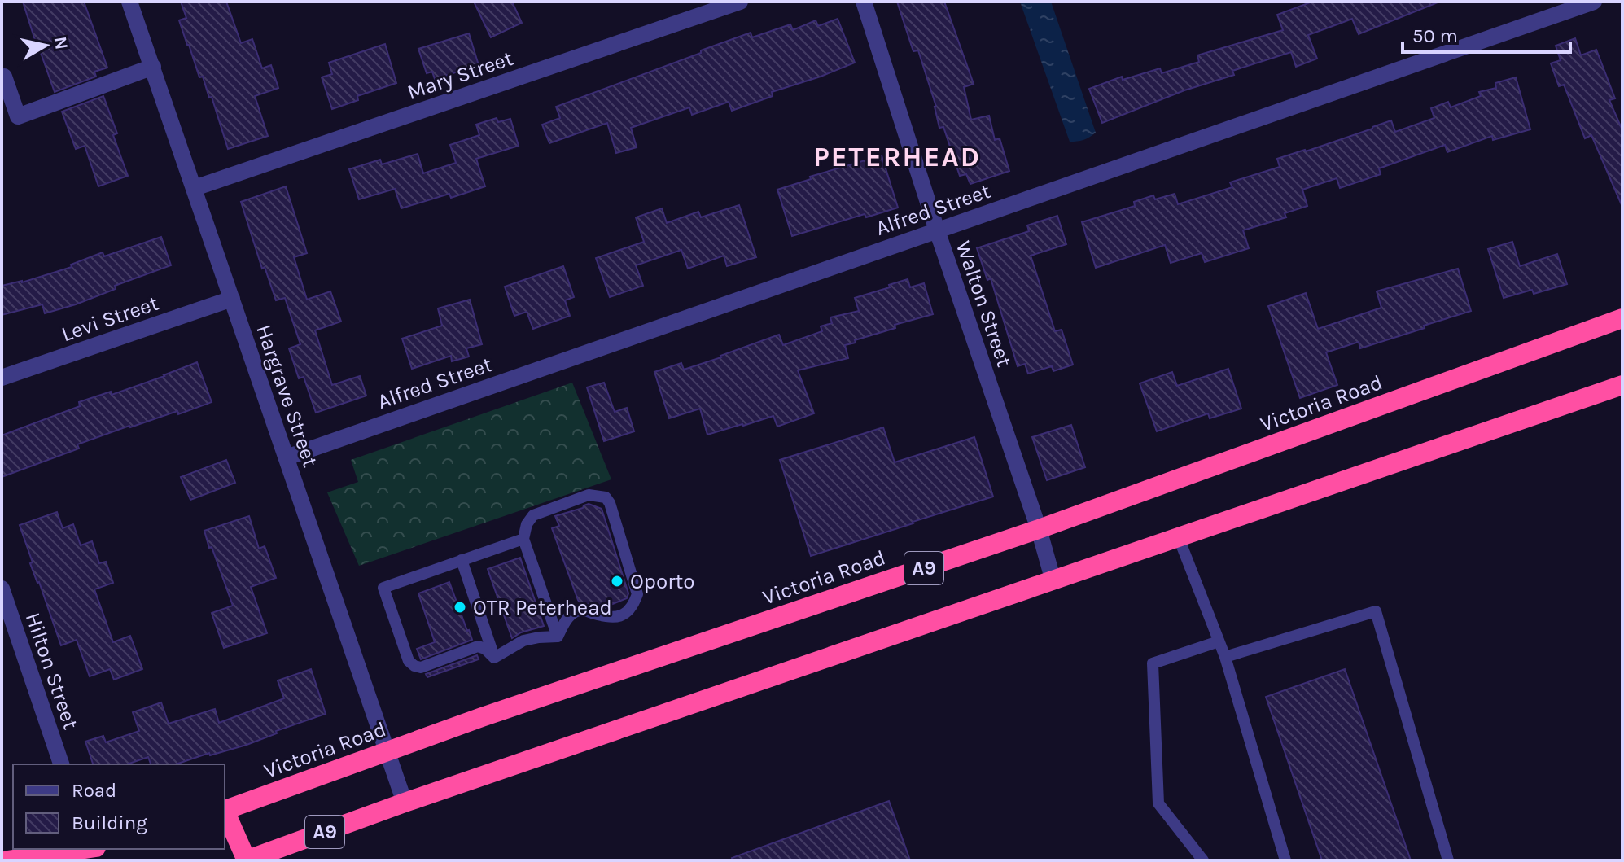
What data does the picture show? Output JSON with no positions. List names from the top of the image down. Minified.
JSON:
{"streets":{"highway":["Victoria Road","A9"],"street":["Mary Street","Alfred Street","Walton Street","Levi Street","Hargrave Street","Hilton Street"]},"crossings":[["Mary Street","Hargrave Street"],["Alfred Street","Walton Street"],["Alfred Street","Hargrave Street"],["Walton Street","Victoria Road"],["Walton Street","A9"],["Levi Street","Hargrave Street"],["Hargrave Street","Victoria Road"],["Hargrave Street","A9"]],"districts":["PETERHEAD"],"places":["Oporto","OTR Peterhead"],"legend":["Road","Building"],"scale_bar":"50 m","north":"right"}
